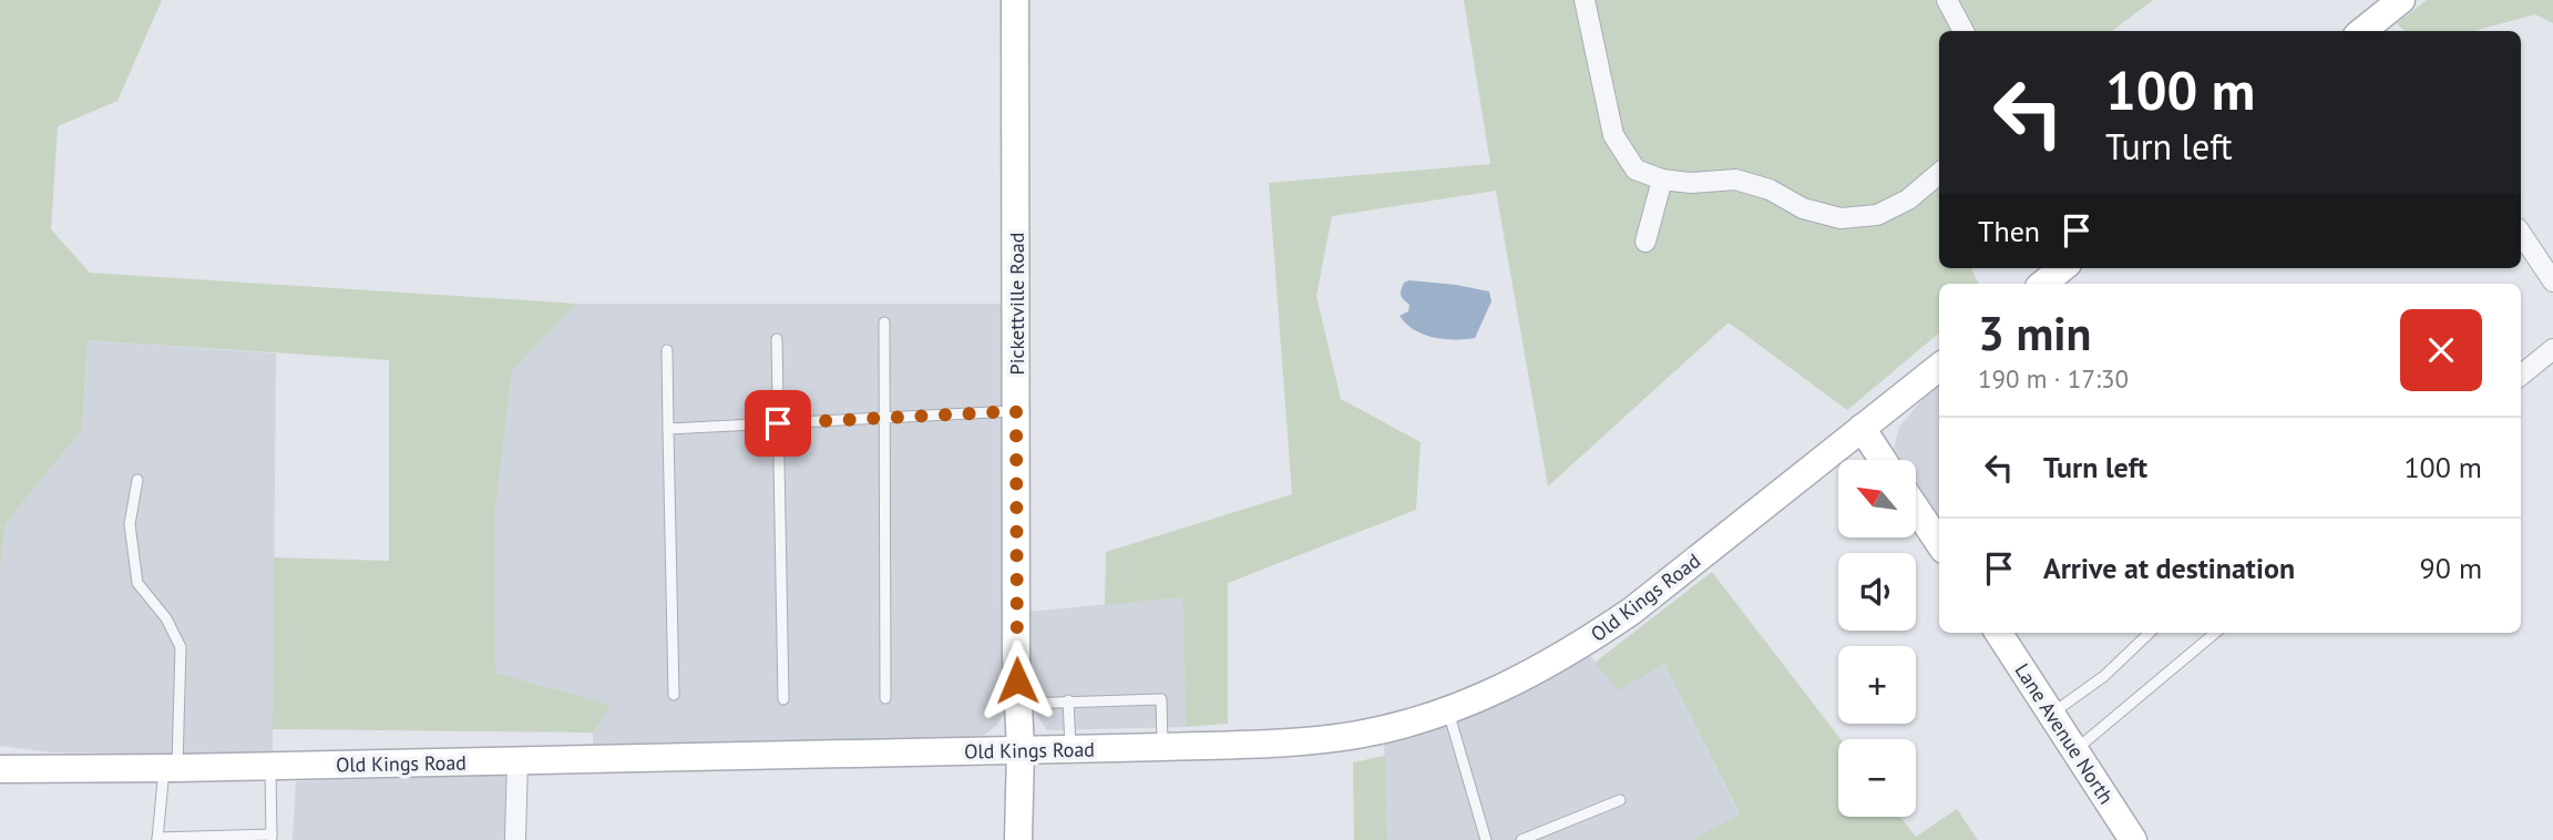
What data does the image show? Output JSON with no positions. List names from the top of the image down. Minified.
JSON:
{"streets":{"main road":["Pickettville Road","Old Kings Road","Lane Avenue North"]},"crossings":[["Pickettville Road","Old Kings Road"]],"north":"top left","page":{"turn":["100 m","Turn left"],"then":"Then","heading":["3 min","190 m · 17:30"],"list":[{"name":"Turn left","value":"100 m"},{"name":"Arrive at destination","value":"90 m"}],"map_buttons":["+","−"]}}
